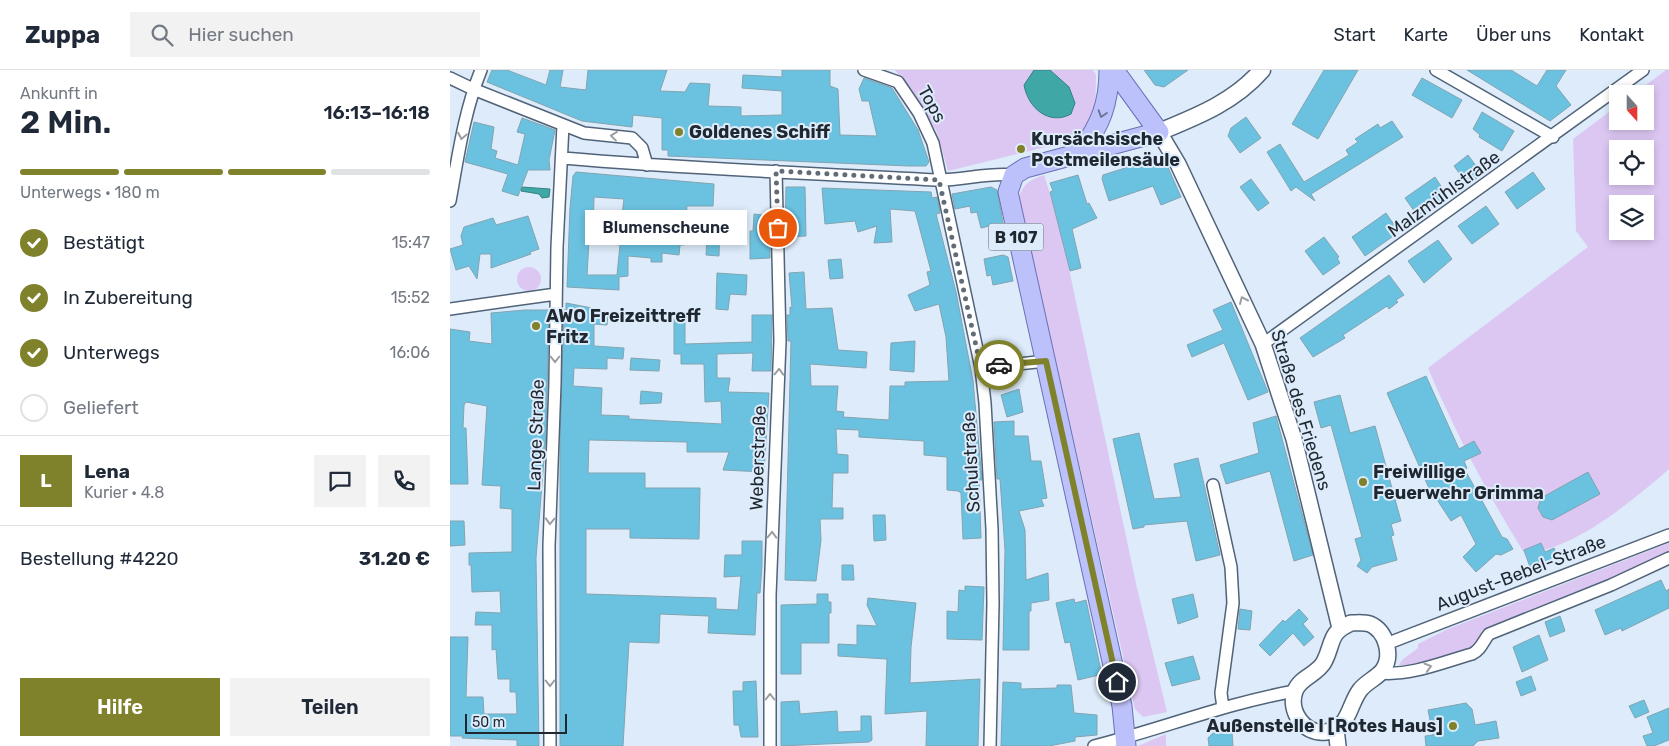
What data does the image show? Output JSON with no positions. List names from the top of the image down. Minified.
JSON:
{"streets":{"main road":["B 107"],"street":["Tops","Malzmühlstraße","Straße des Friedens","Lange Straße","Weberstraße","Schulstraße","August-Bebel-Straße"]},"crossings":[["Tops","Schulstraße"],["Malzmühlstraße","Straße des Friedens"]],"one_way":["Straße des Friedens","Lange Straße","Weberstraße"],"places":["Goldenes Schiff","Kursächsische Postmeilensäule","Blumenscheune","AWO Freizeittreff Fritz","Freiwillige Feuerwehr Grimma","Außenstelle l [Rotes Haus]"],"scale_bar":"50 m","north":"bottom","page":{"header":"Zuppa","search":"Hier suchen","nav":["Start","Karte","Über uns","Kontakt"],"heading":["2 Min.","Ankunft in","16:13–16:18"],"panel":["Lena","Kurier · 4.8","Bestellung #4220","31.20 €"],"bar":"Unterwegs · 180 m","bubble":"Blumenscheune","list":[["Bestätigt","15:47"],["In Zubereitung","15:52"],["Unterwegs","16:06"],"Geliefert"],"round":"L","buttons":["Hilfe","Teilen"],"scale":"50 m"}}
